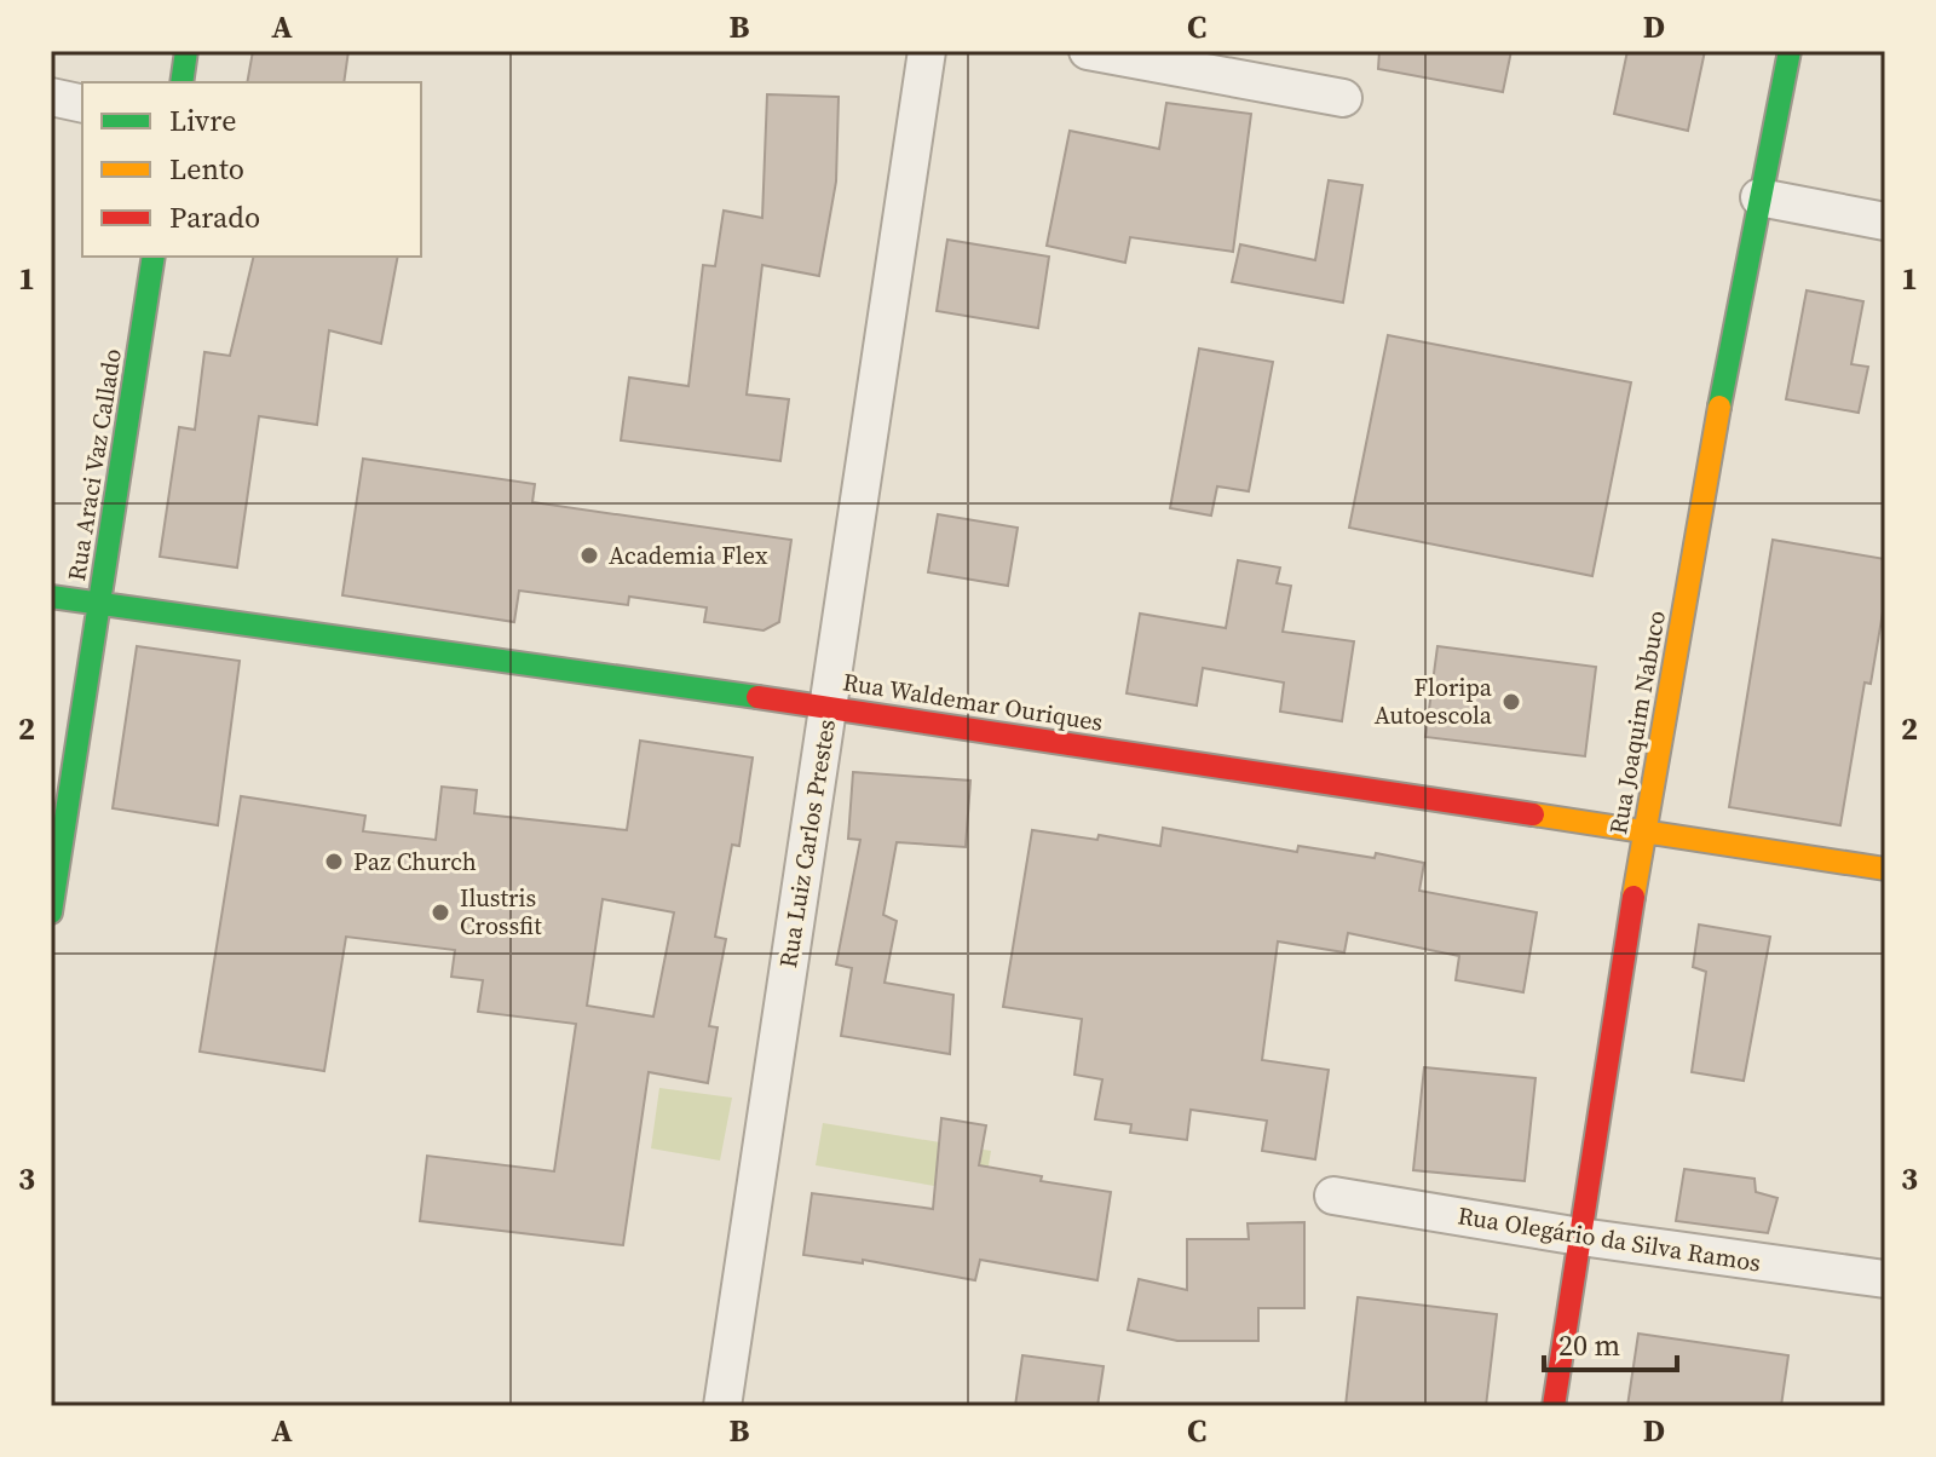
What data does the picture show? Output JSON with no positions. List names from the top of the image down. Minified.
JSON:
{"streets":{"main road":["Rua Araci Vaz Callado","Rua Waldemar Ouriques","Rua Joaquim Nabuco"],"street":["Rua Luiz Carlos Prestes","Rua Olegário da Silva Ramos"]},"crossings":[["Rua Araci Vaz Callado","Rua Waldemar Ouriques"],["Rua Waldemar Ouriques","Rua Joaquim Nabuco"],["Rua Waldemar Ouriques","Rua Luiz Carlos Prestes"],["Rua Joaquim Nabuco","Rua Olegário da Silva Ramos"]],"places":["Academia Flex","Floripa Autoescola","Paz Church","Ilustris Crossfit"],"legend":["Livre","Lento","Parado"],"scale_bar":"20 m","grid":{"columns":["A","B","C","D"],"rows":["1","2","3"]}}
